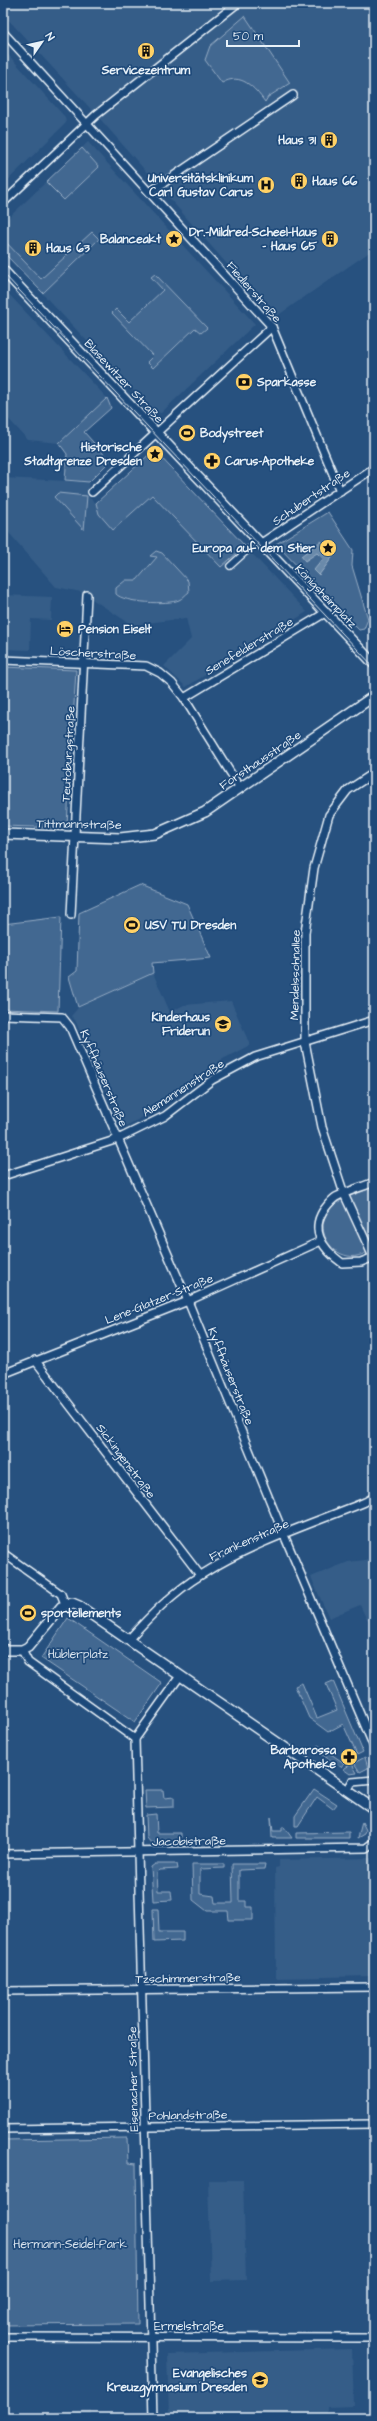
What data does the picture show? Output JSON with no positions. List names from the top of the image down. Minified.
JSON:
{"streets":{"street":["Fiedlerstraße","Blasewitzer Straße","Schubertstraße","Königsheimplatz","Senefelderstraße","Löscherstraße","Teutoburgstraße","Forsthausstraße","Tittmannstraße","Mendelssohnallee","Kyffhäuserstraße","Alemannenstraße","Lene-Glatzer-Straße","Sickingenstraße","Frankenstraße","Jacobistraße","Tzschimmerstraße","Eisenacher Straße","Pohlandstraße","Ermelstraße"]},"crossings":[["Fiedlerstraße","Schubertstraße"],["Blasewitzer Straße","Schubertstraße"],["Blasewitzer Straße","Königsheimplatz"],["Schubertstraße","Königsheimplatz"],["Königsheimplatz","Senefelderstraße"],["Senefelderstraße","Löscherstraße"],["Löscherstraße","Teutoburgstraße"],["Löscherstraße","Forsthausstraße"],["Teutoburgstraße","Tittmannstraße"],["Forsthausstraße","Tittmannstraße"],["Mendelssohnallee","Alemannenstraße"],["Kyffhäuserstraße","Alemannenstraße"],["Kyffhäuserstraße","Lene-Glatzer-Straße"],["Kyffhäuserstraße","Frankenstraße"],["Lene-Glatzer-Straße","Sickingenstraße"],["Sickingenstraße","Frankenstraße"],["Jacobistraße","Eisenacher Straße"],["Tzschimmerstraße","Eisenacher Straße"],["Eisenacher Straße","Pohlandstraße"],["Eisenacher Straße","Ermelstraße"]],"parks":["Hüblerplatz","Hermann-Seidel-Park"],"places":{"building":["Servicezentrum","Haus 31","Haus 66","Dr.-Mildred-Scheel-Haus - Haus 65","Haus 63"],"hospital":["Universitätsklinikum Carl Gustav Carus"],"place":["Balanceakt","Historische Stadtgrenze Dresden","Europa auf dem Stier"],"bank":["Sparkasse"],"sports":["Bodystreet","USV TU Dresden","sportellements"],"pharmacy":["Carus-Apotheke","Barbarossa Apotheke"],"hotel":["Pension Eiselt"],"school or university":["Kinderhaus Friderun","Evangelisches Kreuzgymnasium Dresden"]},"scale_bar":"50 m","north":"top right"}
